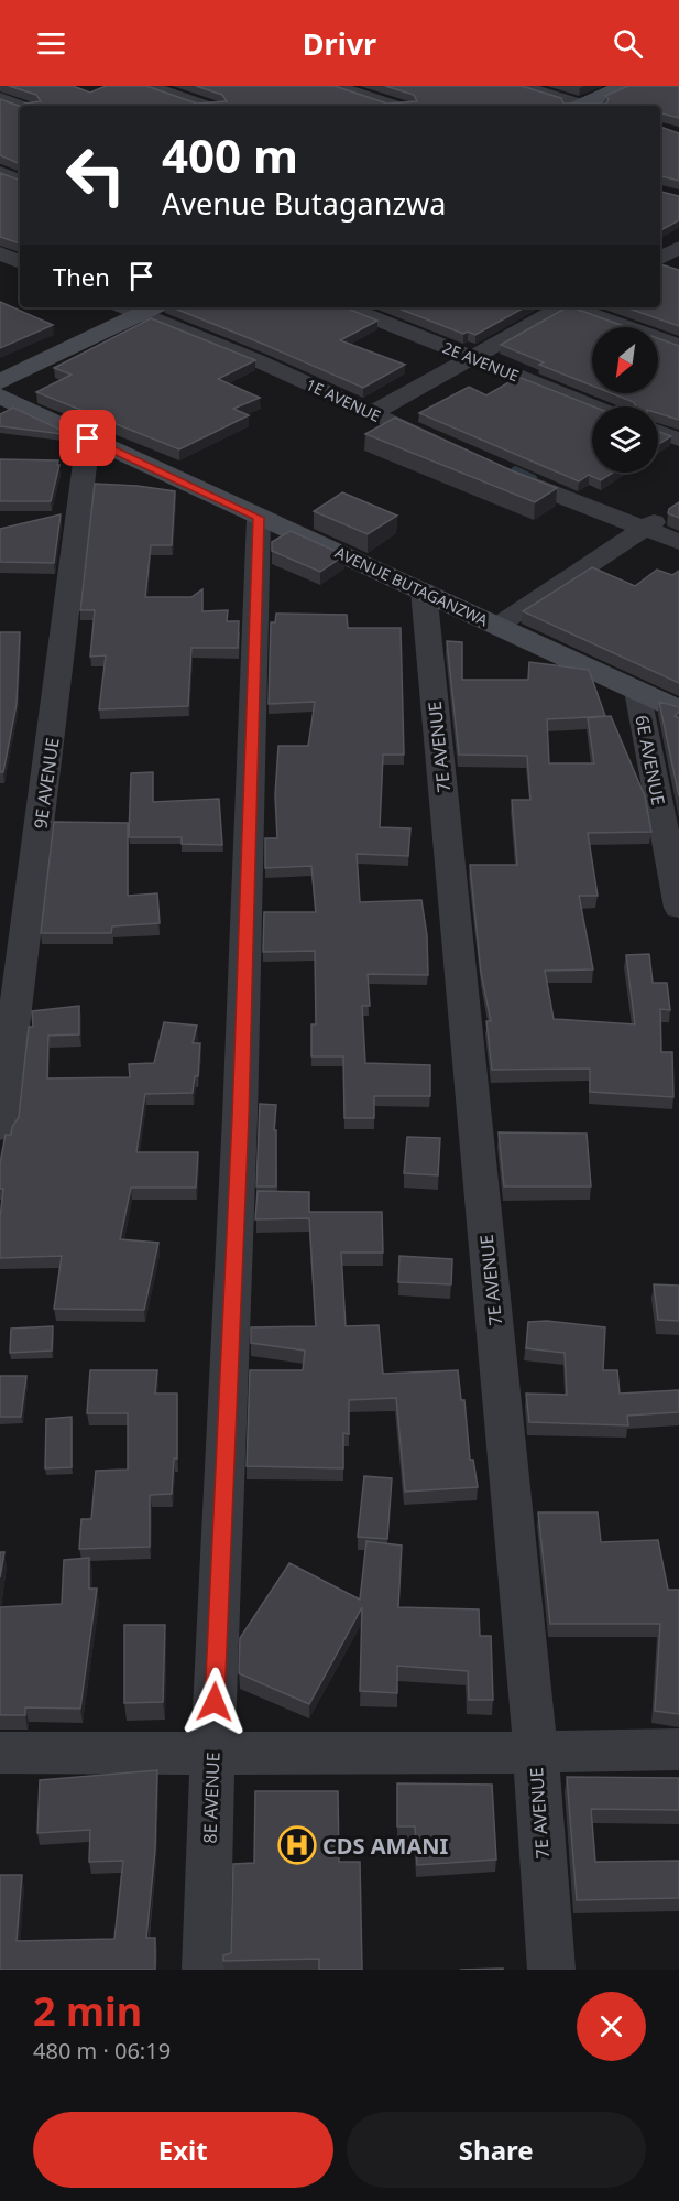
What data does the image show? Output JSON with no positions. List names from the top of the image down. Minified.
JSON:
{"streets":{"street":["2E AVENUE","1E AVENUE","AVENUE BUTAGANZWA","7E AVENUE","6E AVENUE","9E AVENUE","8E AVENUE"]},"crossings":[["AVENUE BUTAGANZWA","7E AVENUE"],["AVENUE BUTAGANZWA","6E AVENUE"],["AVENUE BUTAGANZWA","9E AVENUE"],["AVENUE BUTAGANZWA","8E AVENUE"]],"places":{"hospital":["CDS AMANI"]},"north":"bottom left","page":{"header":"Drivr","turn":["400 m","Avenue Butaganzwa"],"then":"Then","heading":["2 min","480 m · 06:19"],"buttons":["Exit","Share"]}}
